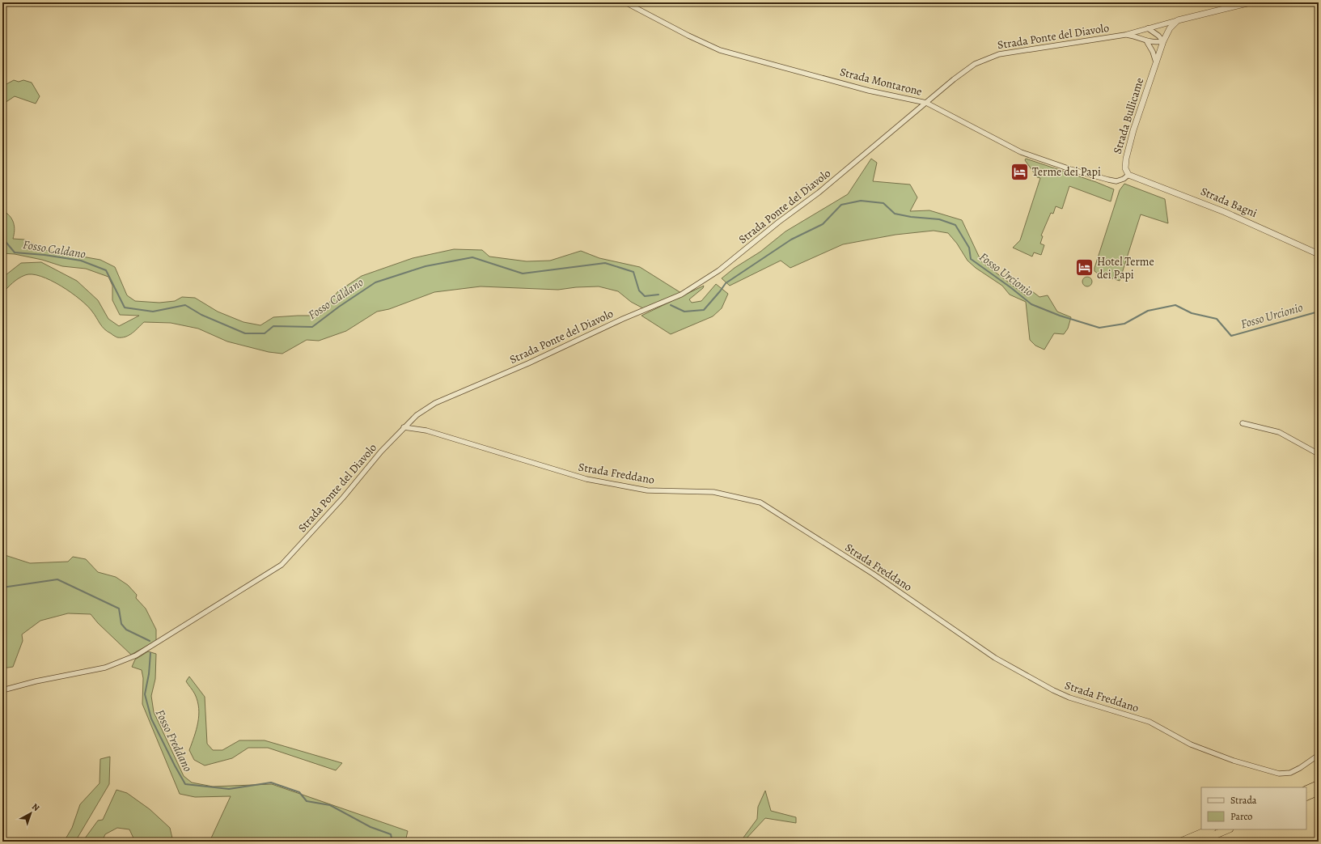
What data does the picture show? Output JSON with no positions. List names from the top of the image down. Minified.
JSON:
{"streets":{"street":["Strada Ponte del Diavolo","Strada Montarone","Strada Bullicame","Strada Bagni","Strada Freddano"]},"crossings":[["Strada Ponte del Diavolo","Strada Montarone"],["Strada Ponte del Diavolo","Strada Bullicame"],["Strada Ponte del Diavolo","Strada Freddano"],["Strada Montarone","Strada Bullicame"],["Strada Montarone","Strada Bagni"],["Strada Bullicame","Strada Bagni"]],"water":["Fosso Caldano","Fosso Urcionio","Fosso Freddano"],"places":{"hotel":["Terme dei Papi","Hotel Terme dei Papi"]},"legend":["Strada","Parco"],"north":"top right"}
